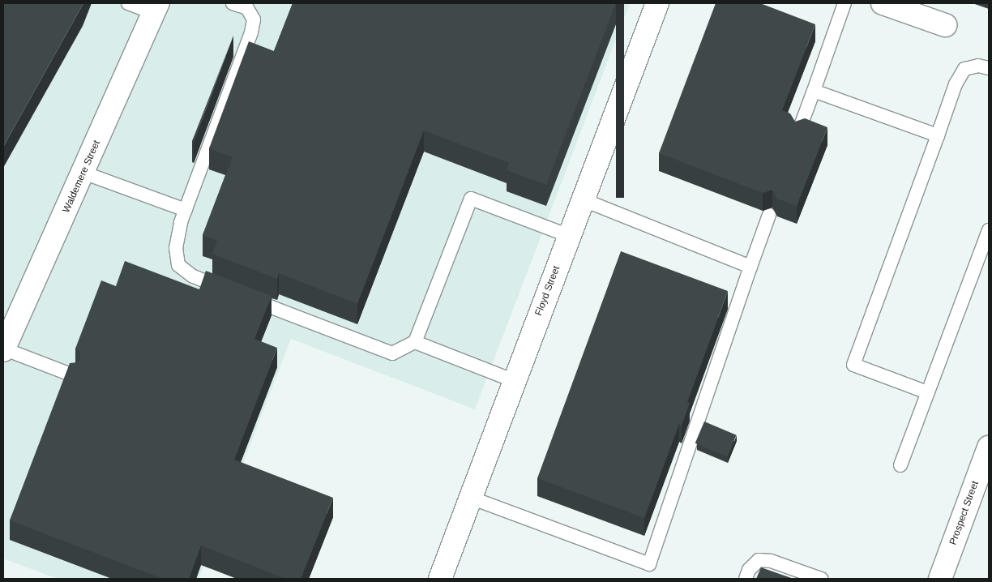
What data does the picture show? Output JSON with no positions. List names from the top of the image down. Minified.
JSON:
{"streets":{"street":["Waldemere Street","Floyd Street","Prospect Street"]}}
